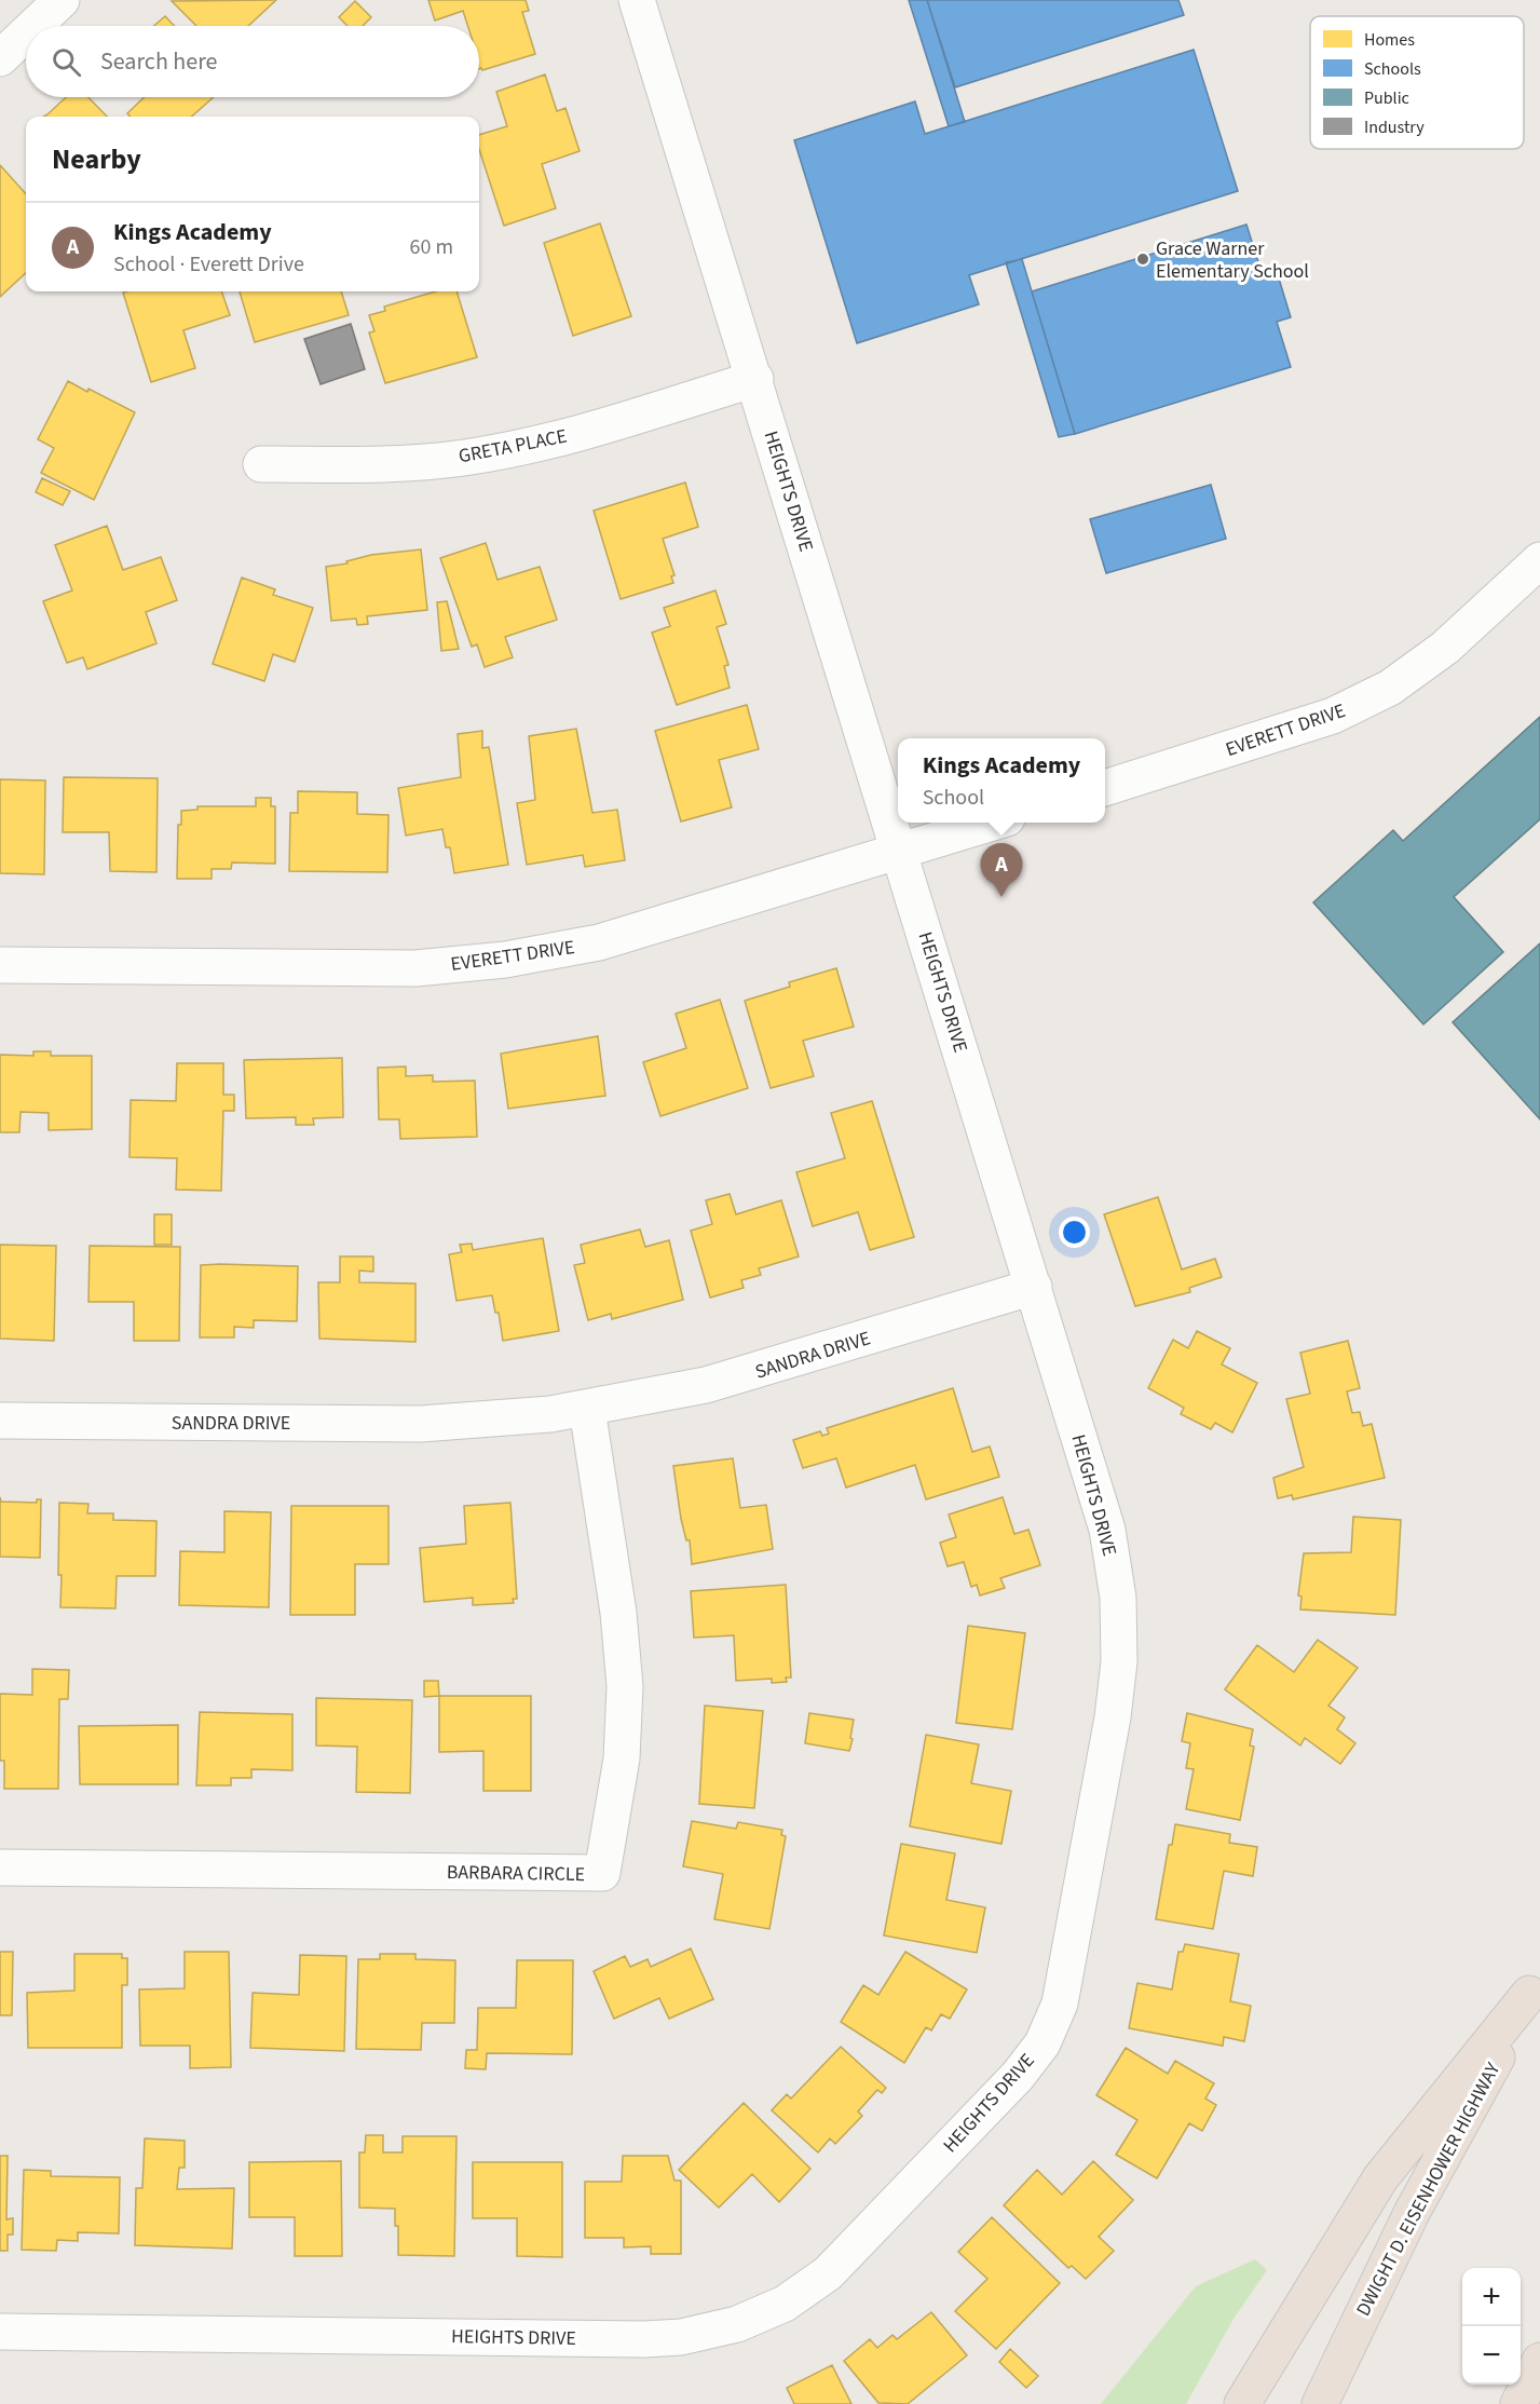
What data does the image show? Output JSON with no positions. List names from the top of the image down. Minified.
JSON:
{"streets":{"highway":["DWIGHT D. EISENHOWER HIGHWAY"],"street":["GRETA PLACE","HEIGHTS DRIVE","EVERETT DRIVE","SANDRA DRIVE","BARBARA CIRCLE"]},"crossings":[["GRETA PLACE","HEIGHTS DRIVE"],["HEIGHTS DRIVE","EVERETT DRIVE"],["HEIGHTS DRIVE","SANDRA DRIVE"],["SANDRA DRIVE","BARBARA CIRCLE"]],"places":["Grace Warner Elementary School"],"legend":["Homes","Schools","Public","Industry"],"page":{"search":"Search here","heading":"Nearby","list":[{"mark":"A","name":"Kings Academy","note":"School · Everett Drive","value":"60 m"}],"popup":["Kings Academy","School"],"pins":"A","map_buttons":["+","−"]}}
